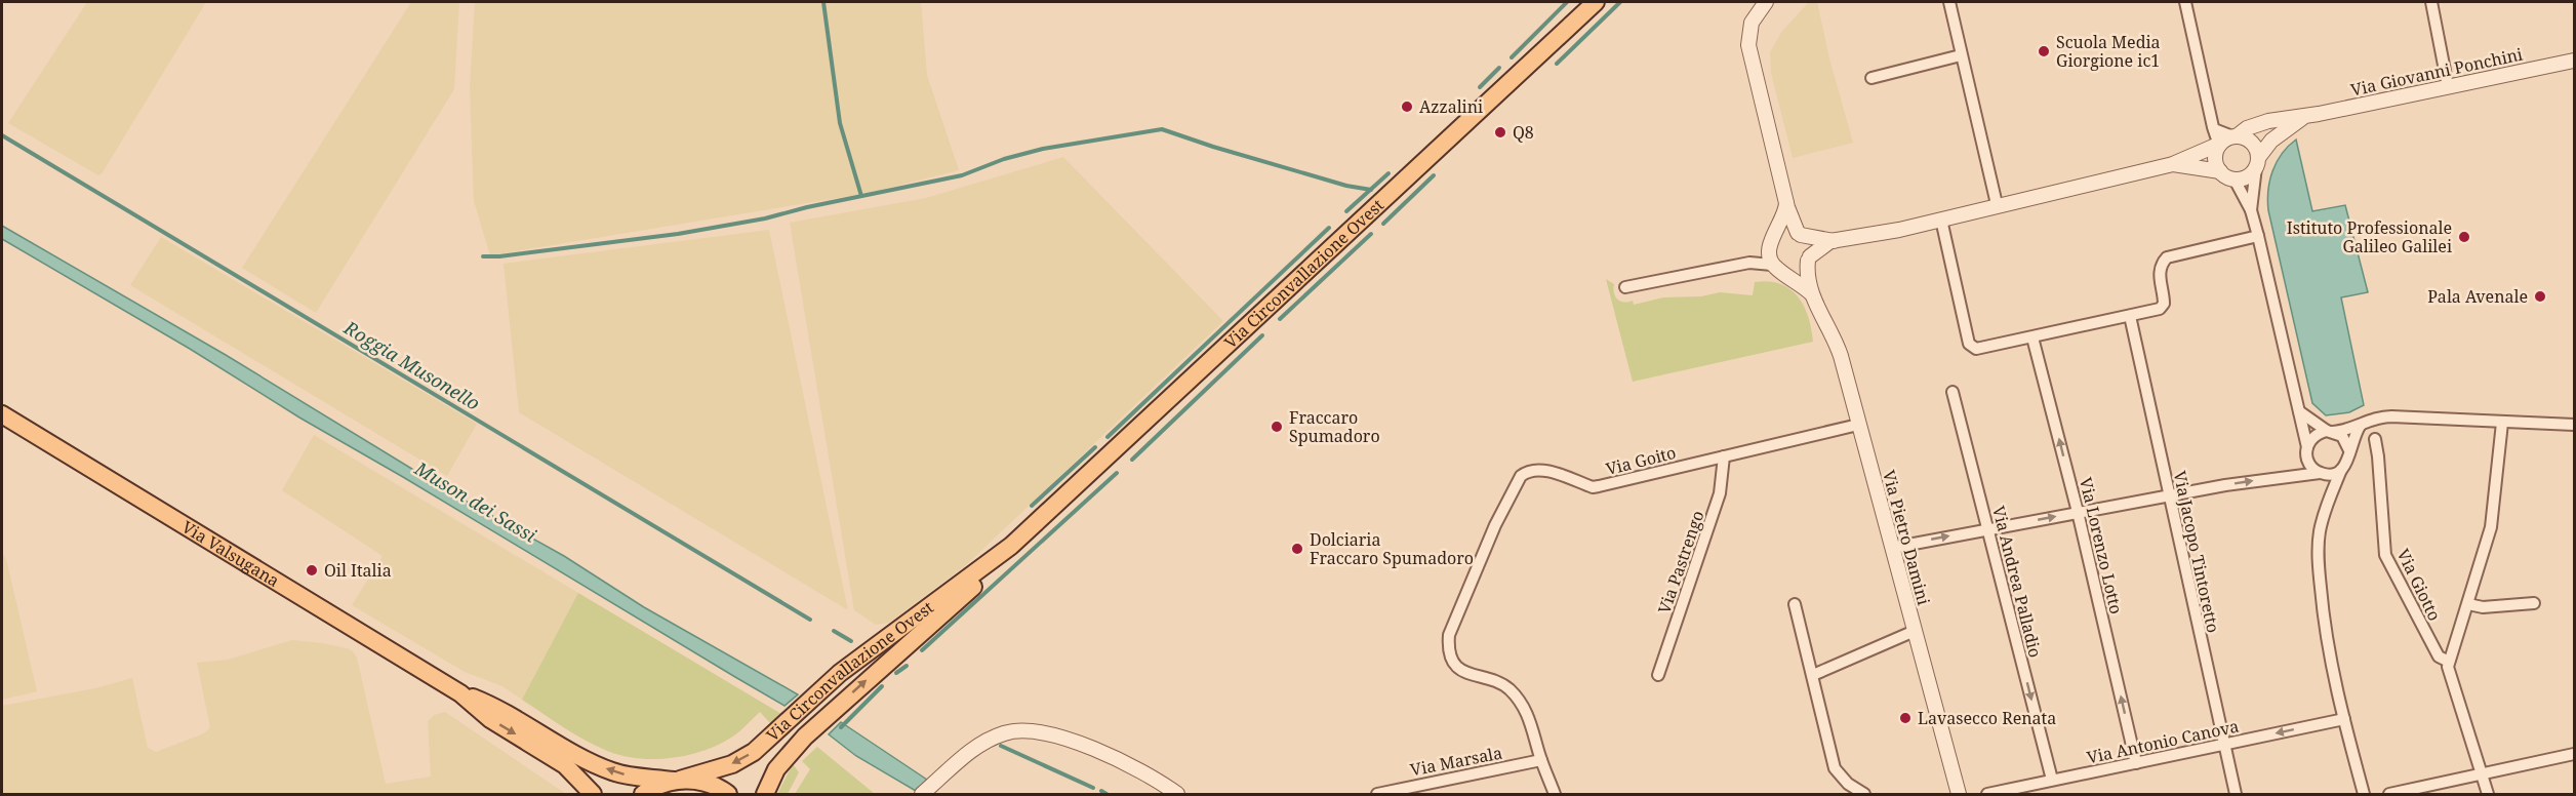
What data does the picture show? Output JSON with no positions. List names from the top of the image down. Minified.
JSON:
{"streets":{"main road":["Via Circonvallazione Ovest","Via Valsugana"],"street":["Via Giovanni Ponchini","Via Goito","Via Pietro Damini","Via Lorenzo Lotto","Via Jacopo Tintoretto","Via Pastrengo","Via Andrea Palladio","Via Giotto","Via Antonio Canova","Via Marsala"]},"crossings":[["Via Circonvallazione Ovest","Via Valsugana"],["Via Goito","Via Pietro Damini"],["Via Goito","Via Pastrengo"],["Via Goito","Via Marsala"],["Via Lorenzo Lotto","Via Antonio Canova"],["Via Jacopo Tintoretto","Via Antonio Canova"],["Via Andrea Palladio","Via Antonio Canova"]],"one_way":["Via Lorenzo Lotto","Via Andrea Palladio"],"water":["Roggia Musonello","Muson dei Sassi"],"places":["Scuola Media Giorgione ic1","Azzalini","Q8","Istituto Professionale Galileo Galilei","Pala Avenale","Fraccaro Spumadoro","Dolciaria Fraccaro Spumadoro","Oil Italia","Lavasecco Renata"]}
